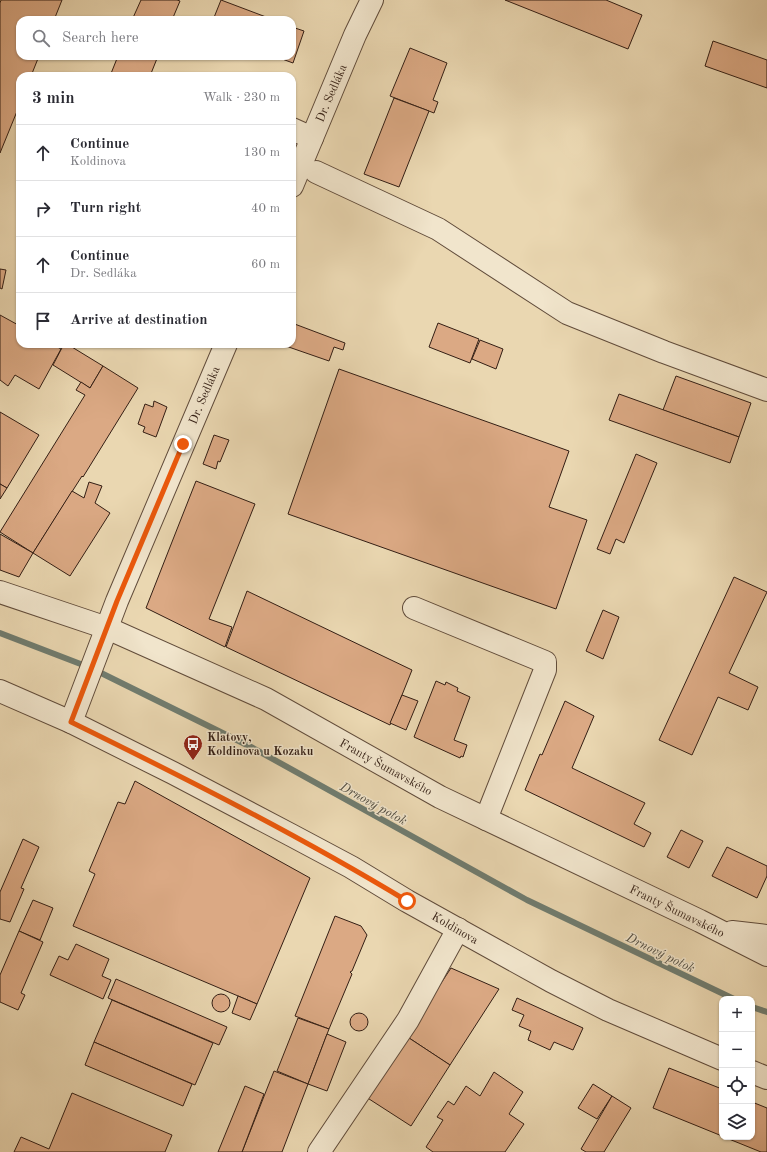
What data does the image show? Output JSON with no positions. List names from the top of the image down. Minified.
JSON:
{"streets":{"street":["Dr. Sedláka","Franty Šumavského","Koldinova"]},"crossings":[["Dr. Sedláka","Franty Šumavského"],["Dr. Sedláka","Koldinova"]],"water":["Drnový potok"],"places":{"bus stop":["Klatovy, Koldinova u Kozaku"]},"page":{"search":"Search here","heading":["3 min","Walk · 230 m"],"list":[["Continue","Koldinova","130 m"],["Turn right","40 m"],["Continue","Dr. Sedláka","60 m"],"Arrive at destination"],"map_buttons":["+","−"]}}
